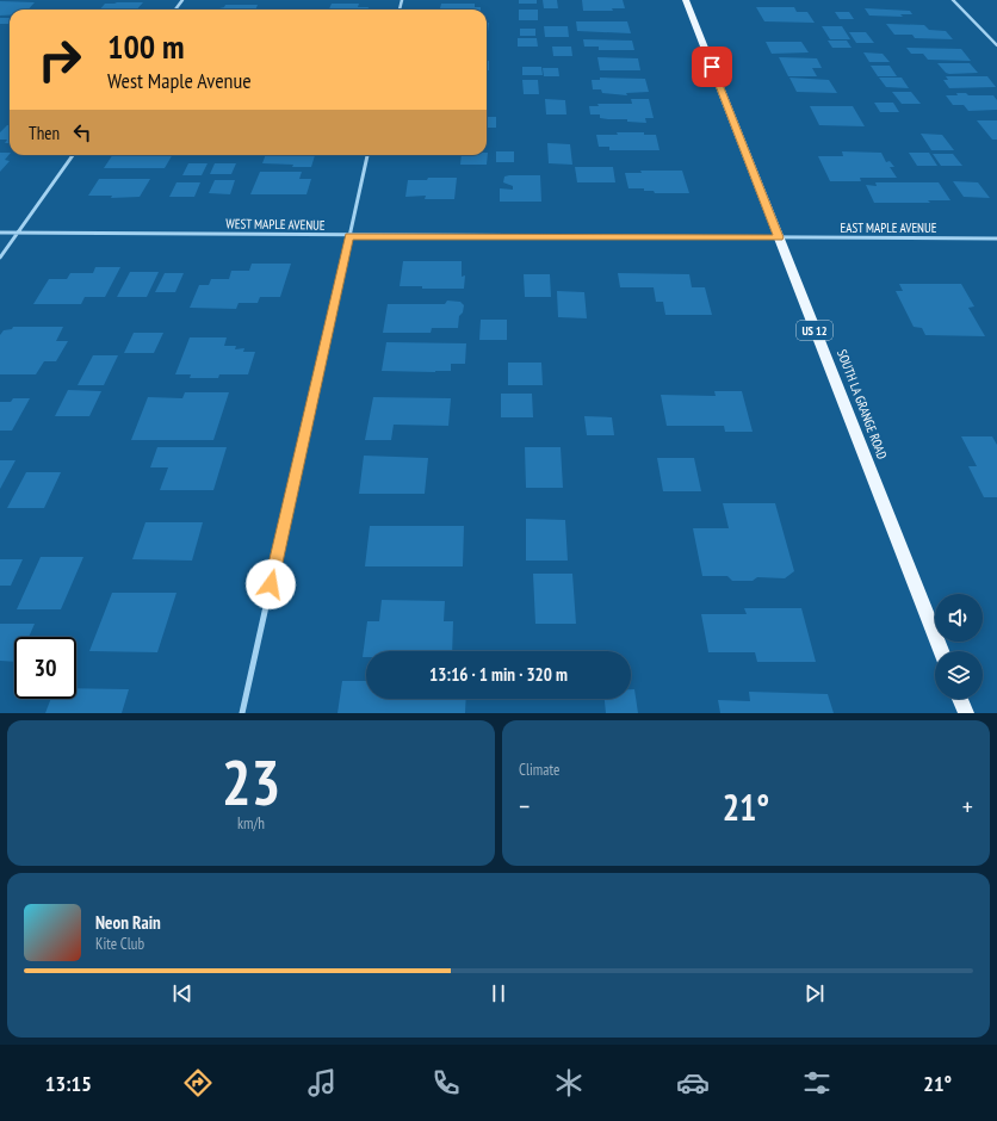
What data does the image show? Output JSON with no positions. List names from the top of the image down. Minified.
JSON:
{"streets":{"main road":["US 12","SOUTH LA GRANGE ROAD"],"street":["WEST MAPLE AVENUE","EAST MAPLE AVENUE"]},"crossings":[["WEST MAPLE AVENUE","EAST MAPLE AVENUE"],["WEST MAPLE AVENUE","SOUTH LA GRANGE ROAD"],["EAST MAPLE AVENUE","SOUTH LA GRANGE ROAD"]],"page":{"turn":["100 m","West Maple Avenue"],"then":"Then","limit":"30","trip":"13:16 · 1 min · 320 m","tile":[["23","km/h"],"Climate"],"heat":["−","21°","+"],"song":["Neon Rain","Kite Club"],"tabs":["13:15","21°"]}}
